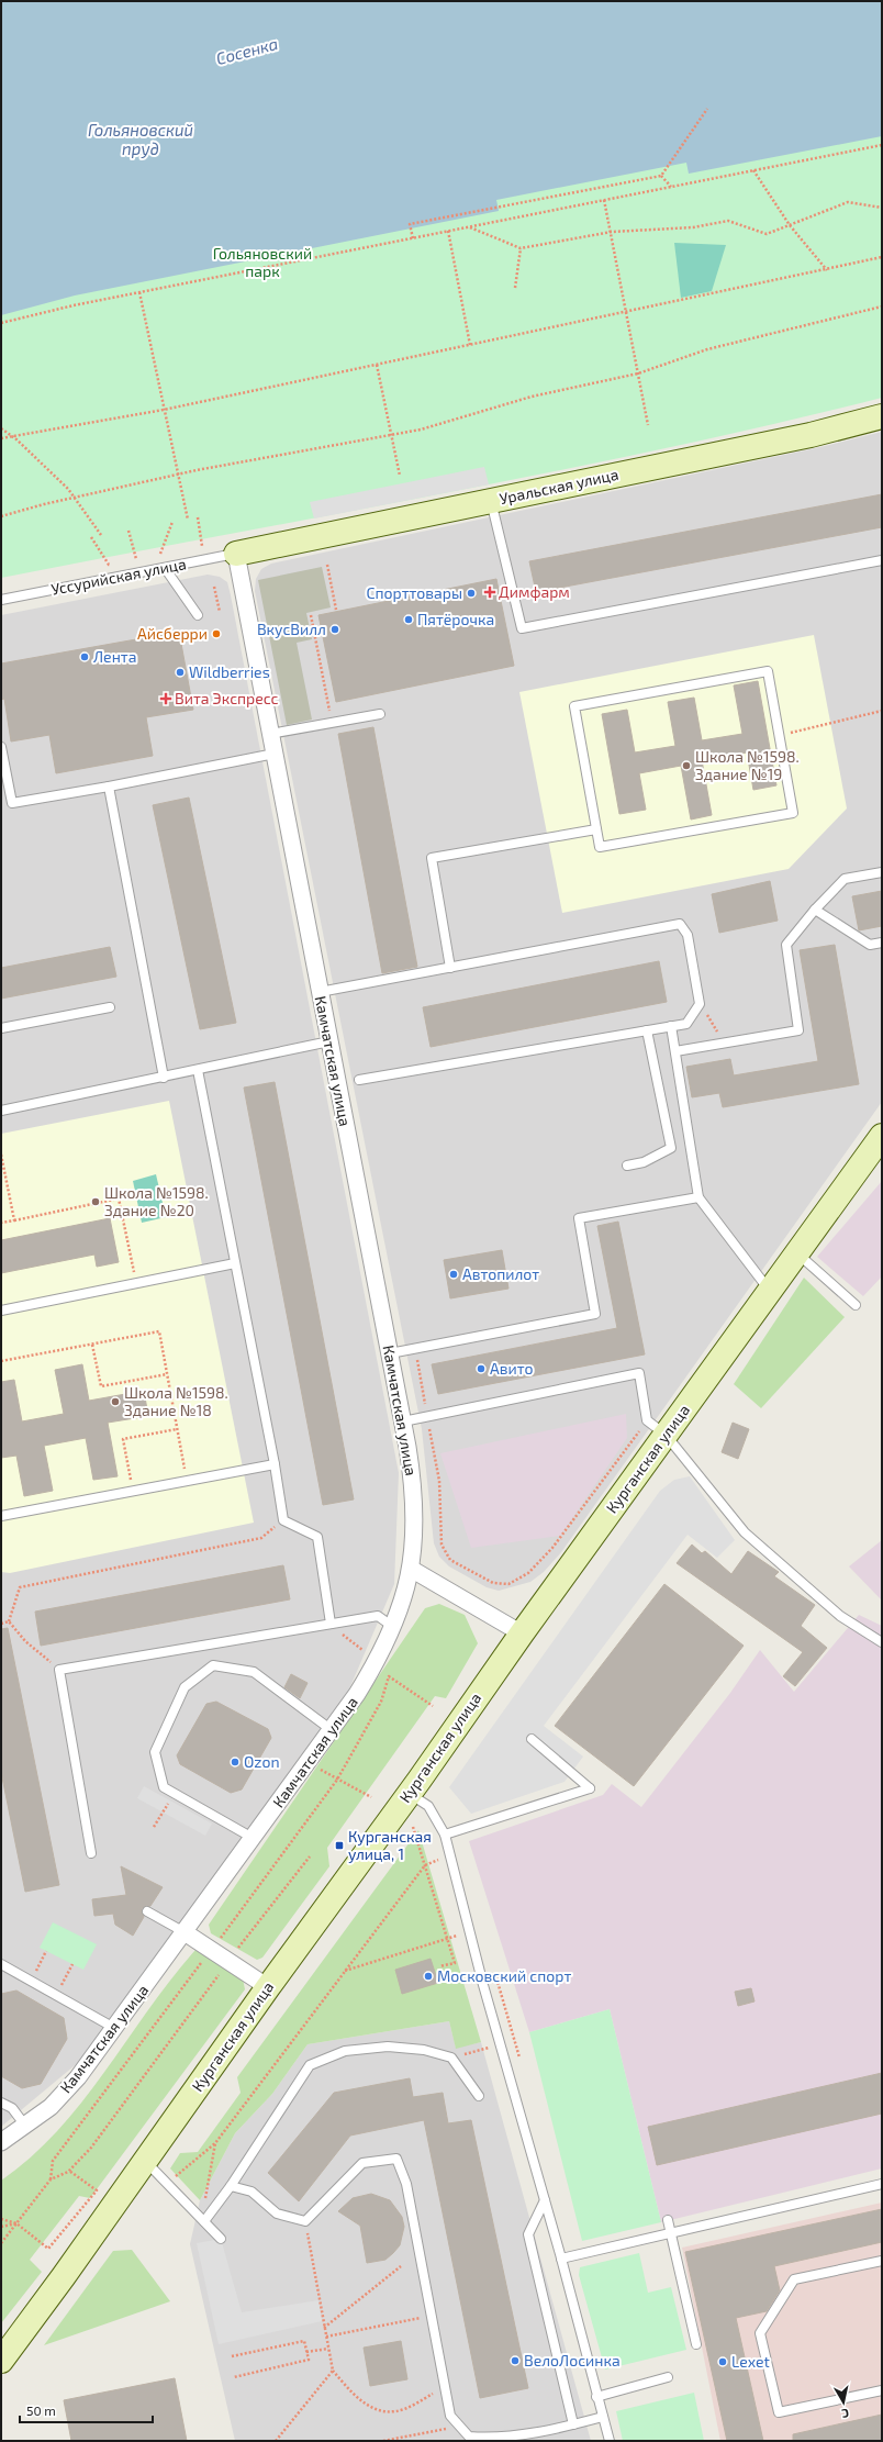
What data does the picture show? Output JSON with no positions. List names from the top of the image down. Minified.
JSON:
{"streets":{"street":["Уральская улица","Камчатская улица","Курганская улица"],"lane":["Уссурийская улица"]},"crossings":[["Уральская улица","Уссурийская улица"],["Уральская улица","Камчатская улица"],["Уссурийская улица","Камчатская улица"]],"water":["Сосенка","Гольяновский пруд"],"parks":["Гольяновcкий парк"],"places":{"health":["Димфарм","Вита Экспресс"],"other":["Спорттовары","Пятёрочка","ВкусВилл","Айсберри","Лента","Wildberries","Школа №1598. Здание №19","Школа №1598. Здание №20","Автопилот","Авито","Школа №1598. Здание №18","Ozon","Московский спорт","ВелоЛосинка","Lexet"],"transit":["Курганская улица, 1"]},"scale_bar":"50 m","north":"bottom"}
